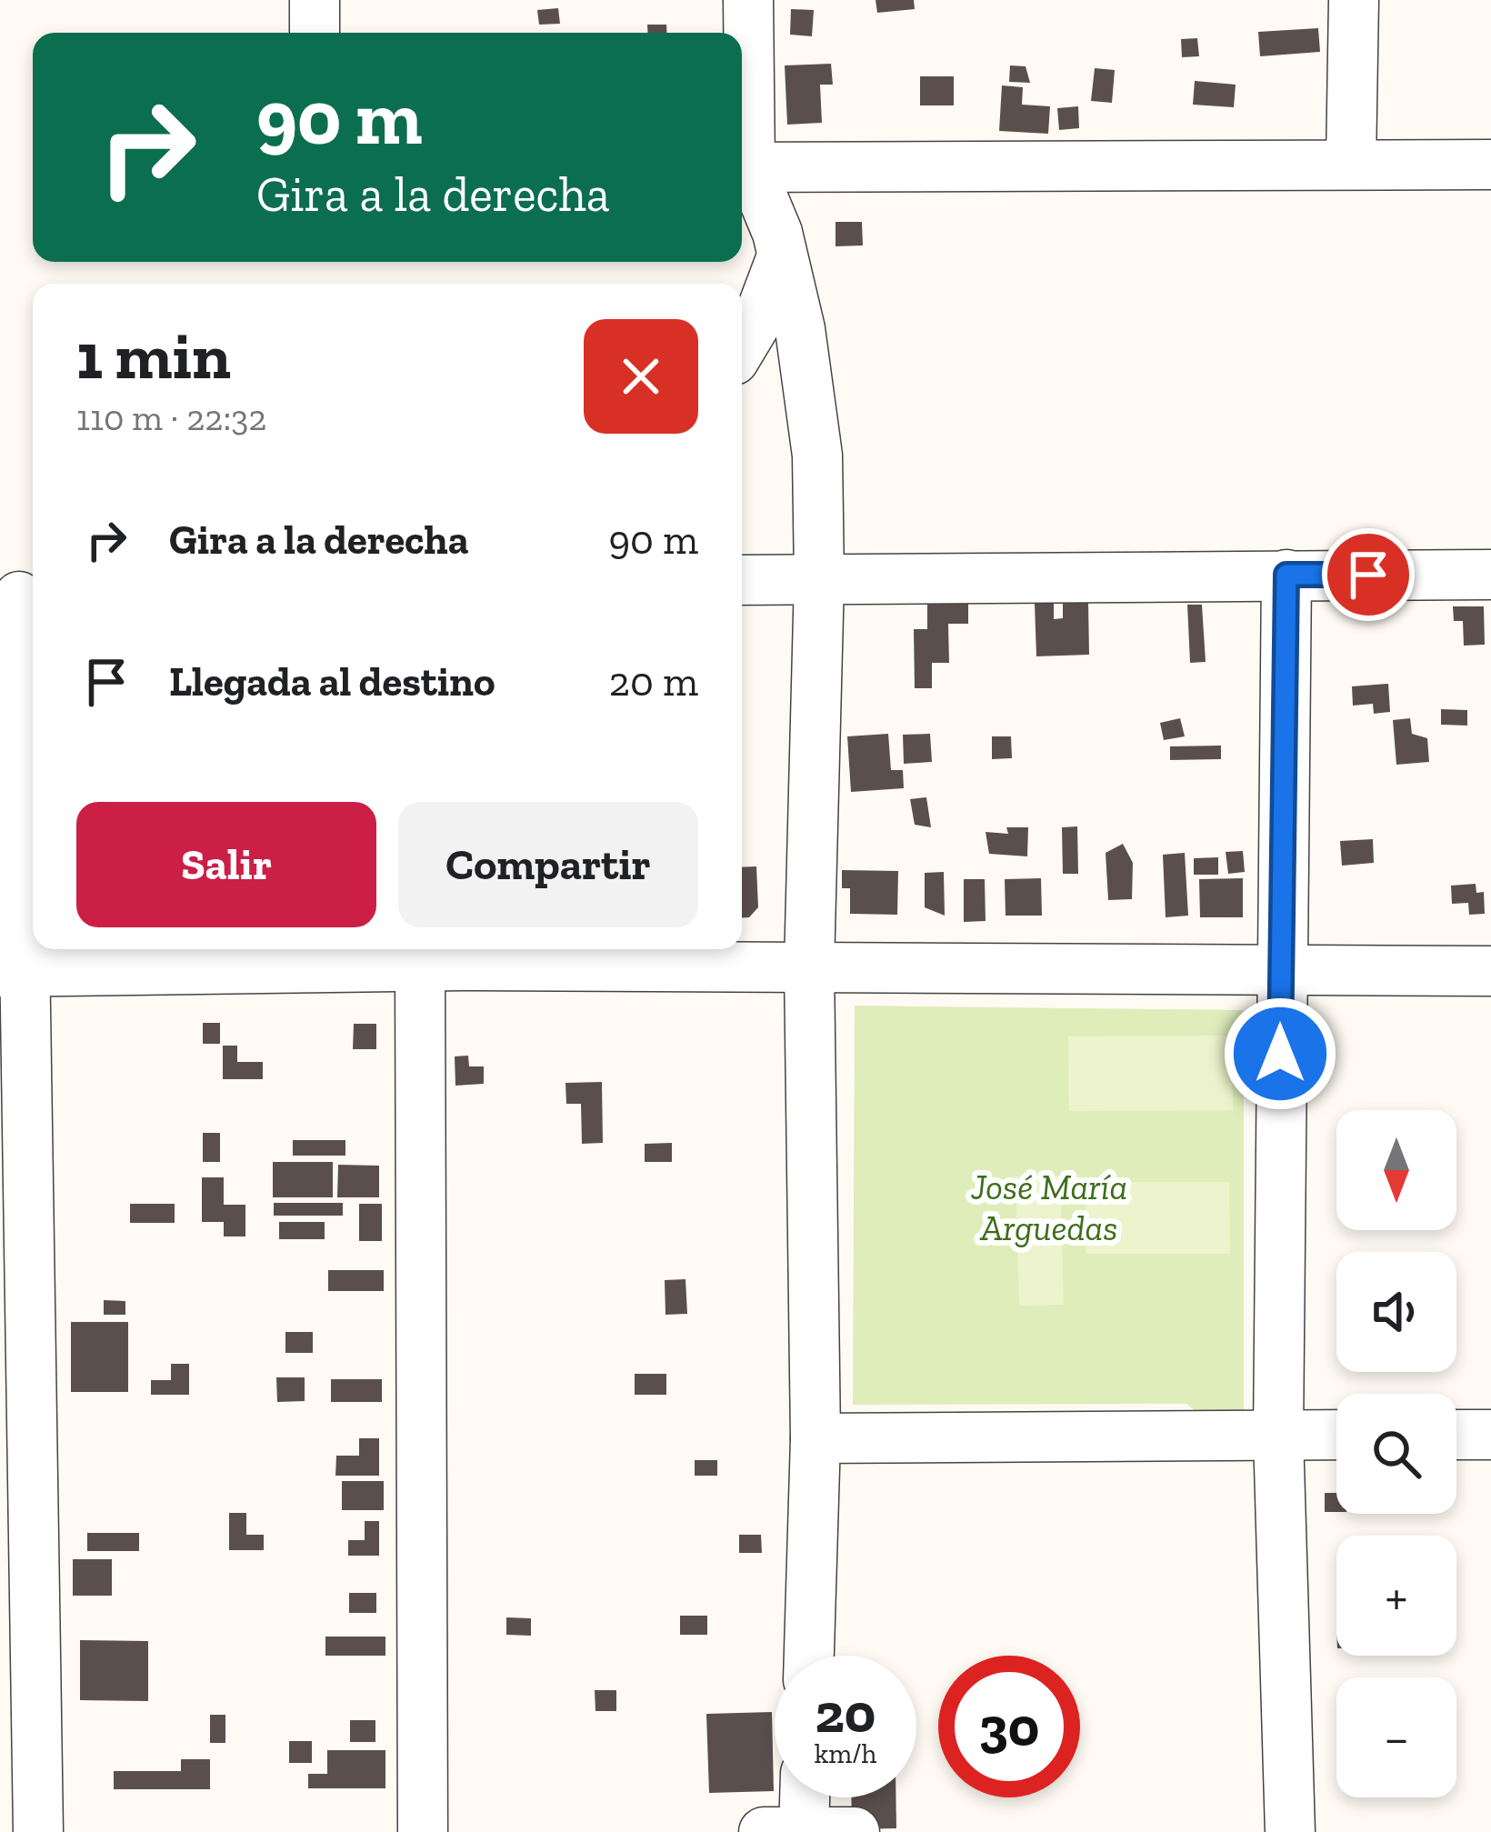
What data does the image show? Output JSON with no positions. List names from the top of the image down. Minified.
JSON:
{"parks":["José María Arguedas"],"north":"bottom","page":{"turn":["90 m","Gira a la derecha"],"heading":["1 min","110 m · 22:32"],"list":[{"name":"Gira a la derecha","value":"90 m"},{"name":"Llegada al destino","value":"20 m"}],"buttons":["Salir","Compartir"],"map_buttons":["+","−"],"speed":"20 km/h","limit":"30"}}
